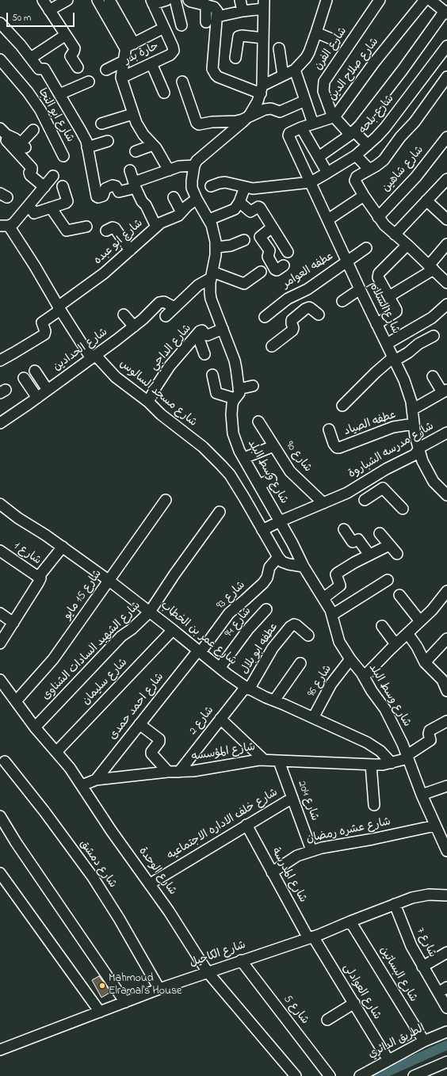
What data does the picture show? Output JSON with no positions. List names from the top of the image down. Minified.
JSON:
{"streets":{"street":["شارع الفرن","حارة بدر","شارع صلاح الدين","شارع بلحه","شارع ابو النجا","شارع شاهين","شارع ابو عبده","عطفه العوامر","شارع السلام","شارع الداجي","شارع الحدادين","شارع مسجد السالوس","عطفه الصياد","شارع مدرسه الشباروة","شارع 90","شارع وسط البلد","شارع 1","شارع 15 مايو","شارع 93","شارع 94","شارع عمر بن الخطاب","عطفه ابو بلال","شارع الشهيد السادات الشناوى","شارع 96","شارع سليمان","شارع احمد حمدى","شارع 2","شارع المؤسسه","شارع 204","شارع خلف الاداره الاجتماعيه","شارع عشره رمضان","شارع دمشق","شارع الوحدة","شارع المدرسة","شارع 7","شارع الكاحيل","شارع البساتين","شارع العوادلى","شارع 5","الطريق الدائري"]},"crossings":[["شارع الفرن","شارع صلاح الدين"],["شارع صلاح الدين","شارع السلام"],["شارع بلحه","شارع السلام"],["شارع ابو عبده","شارع مسجد السالوس"],["شارع ابو عبده","شارع وسط البلد"],["عطفه العوامر","شارع السلام"],["شارع السلام","عطفه الصياد"],["شارع السلام","شارع مدرسه الشباروة"],["شارع الداجي","شارع مسجد السالوس"],["شارع الداجي","شارع وسط البلد"],["شارع الحدادين","شارع مسجد السالوس"],["شارع مسجد السالوس","شارع مدرسه الشباروة"],["شارع مسجد السالوس","شارع 93"],["شارع مدرسه الشباروة","شارع 90"],["شارع مدرسه الشباروة","شارع وسط البلد"],["شارع وسط البلد","شارع 96"],["شارع وسط البلد","شارع المؤسسه"],["شارع وسط البلد","شارع عشره رمضان"],["شارع 15 مايو","شارع عمر بن الخطاب"],["شارع 15 مايو","شارع الوحدة"],["شارع 93","شارع عمر بن الخطاب"],["شارع 93","شارع احمد حمدى"],["شارع 94","شارع عمر بن الخطاب"],["شارع عمر بن الخطاب","عطفه ابو بلال"],["شارع عمر بن الخطاب","شارع الشهيد السادات الشناوى"],["شارع عمر بن الخطاب","شارع 96"],["شارع عمر بن الخطاب","شارع سليمان"],["شارع عمر بن الخطاب","شارع احمد حمدى"],["شارع عمر بن الخطاب","شارع 2"],["شارع عمر بن الخطاب","شارع المؤسسه"],["عطفه ابو بلال","شارع 2"],["شارع الشهيد السادات الشناوى","شارع الوحدة"],["شارع سليمان","شارع الوحدة"],["شارع احمد حمدى","شارع المؤسسه"],["شارع 2","شارع المؤسسه"],["شارع المؤسسه","شارع 204"],["شارع المؤسسه","شارع الوحدة"],["شارع 204","شارع خلف الاداره الاجتماعيه"],["شارع 204","شارع عشره رمضان"],["شارع خلف الاداره الاجتماعيه","شارع الوحدة"],["شارع خلف الاداره الاجتماعيه","شارع المدرسة"],["شارع عشره رمضان","شارع المدرسة"],["شارع دمشق","شارع الكاحيل"],["شارع الوحدة","شارع الكاحيل"],["شارع المدرسة","شارع الكاحيل"],["شارع المدرسة","شارع العوادلى"],["شارع 7","شارع الكاحيل"],["شارع الكاحيل","شارع البساتين"],["شارع الكاحيل","شارع العوادلى"],["شارع الكاحيل","شارع 5"],["شارع البساتين","الطريق الدائري"],["شارع العوادلى","الطريق الدائري"]],"places":["Mahmoud Elramal's House"],"scale_bar":"50 m"}
